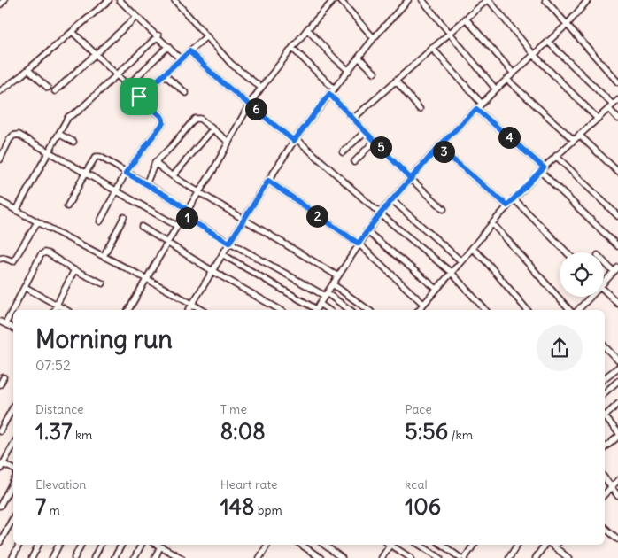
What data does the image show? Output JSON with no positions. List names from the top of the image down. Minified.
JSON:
{"page":{"pins":["6","4","5","3","2","1"],"heading":["Morning run","07:52"],"stats":[["Distance","1.37 km"],["Time","8:08"],["Pace","5:56 /km"],["Elevation","7 m"],["Heart rate","148 bpm"],["kcal","106"]]}}
